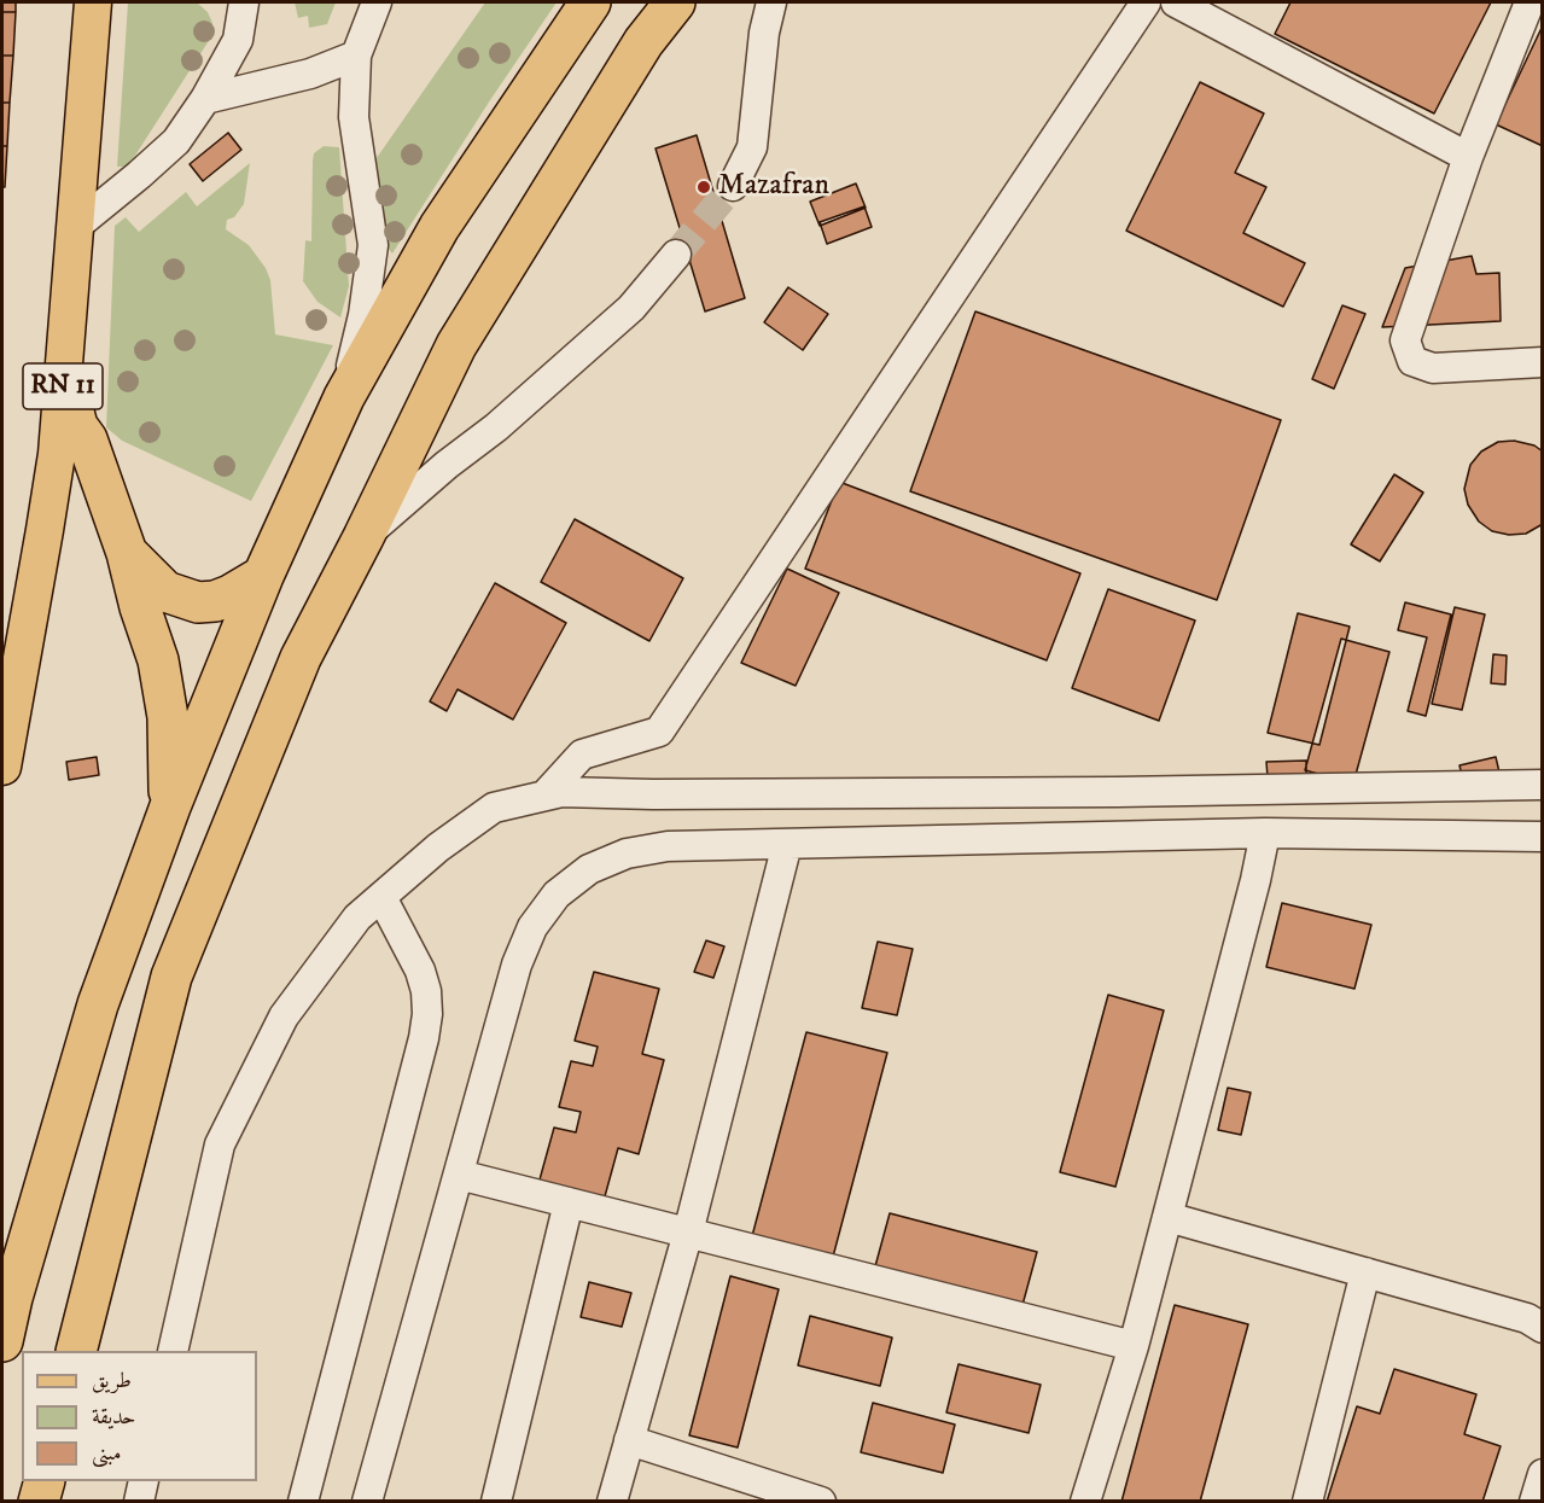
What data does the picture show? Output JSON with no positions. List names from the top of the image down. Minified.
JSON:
{"streets":{"main road":["RN 11"]},"places":["Mazafran"],"legend":["طريق","حديقة","مبنى"]}
